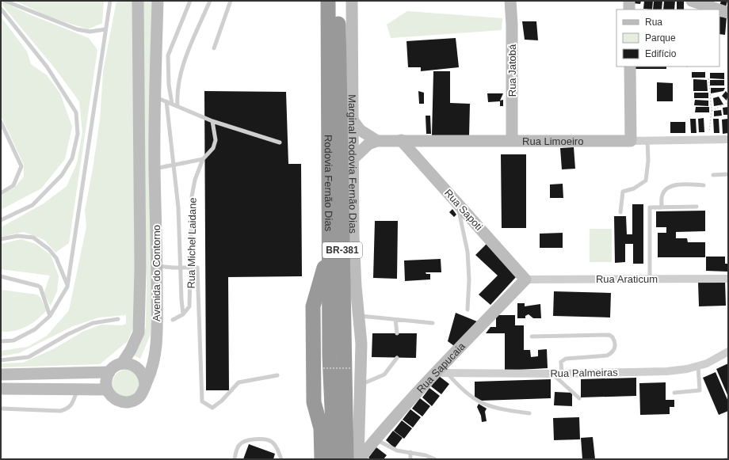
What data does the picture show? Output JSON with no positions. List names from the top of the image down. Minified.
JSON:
{"streets":{"highway":["Rodovia Fernão Dias","BR-381"],"street":["Rua Jatobá","Rua Limoeiro","Marginal Rodovia Fernão Dias","Rua Sapoti","Avenida do Contorno","Rua Araticum","Rua Sapucaia","Rua Palmeiras"],"lane":["Rua Michel Laidane"]},"crossings":[["Rua Jatobá","Rua Limoeiro"],["Rua Limoeiro","Marginal Rodovia Fernão Dias"],["Rua Limoeiro","Rua Sapoti"],["Marginal Rodovia Fernão Dias","Rua Sapucaia"],["Rodovia Fernão Dias","BR-381"],["Rua Sapoti","Rua Araticum"],["Rua Sapoti","Rua Sapucaia"],["Rua Araticum","Rua Sapucaia"],["Rua Sapucaia","Rua Palmeiras"]],"legend":["Rua","Parque","Edifício"]}
